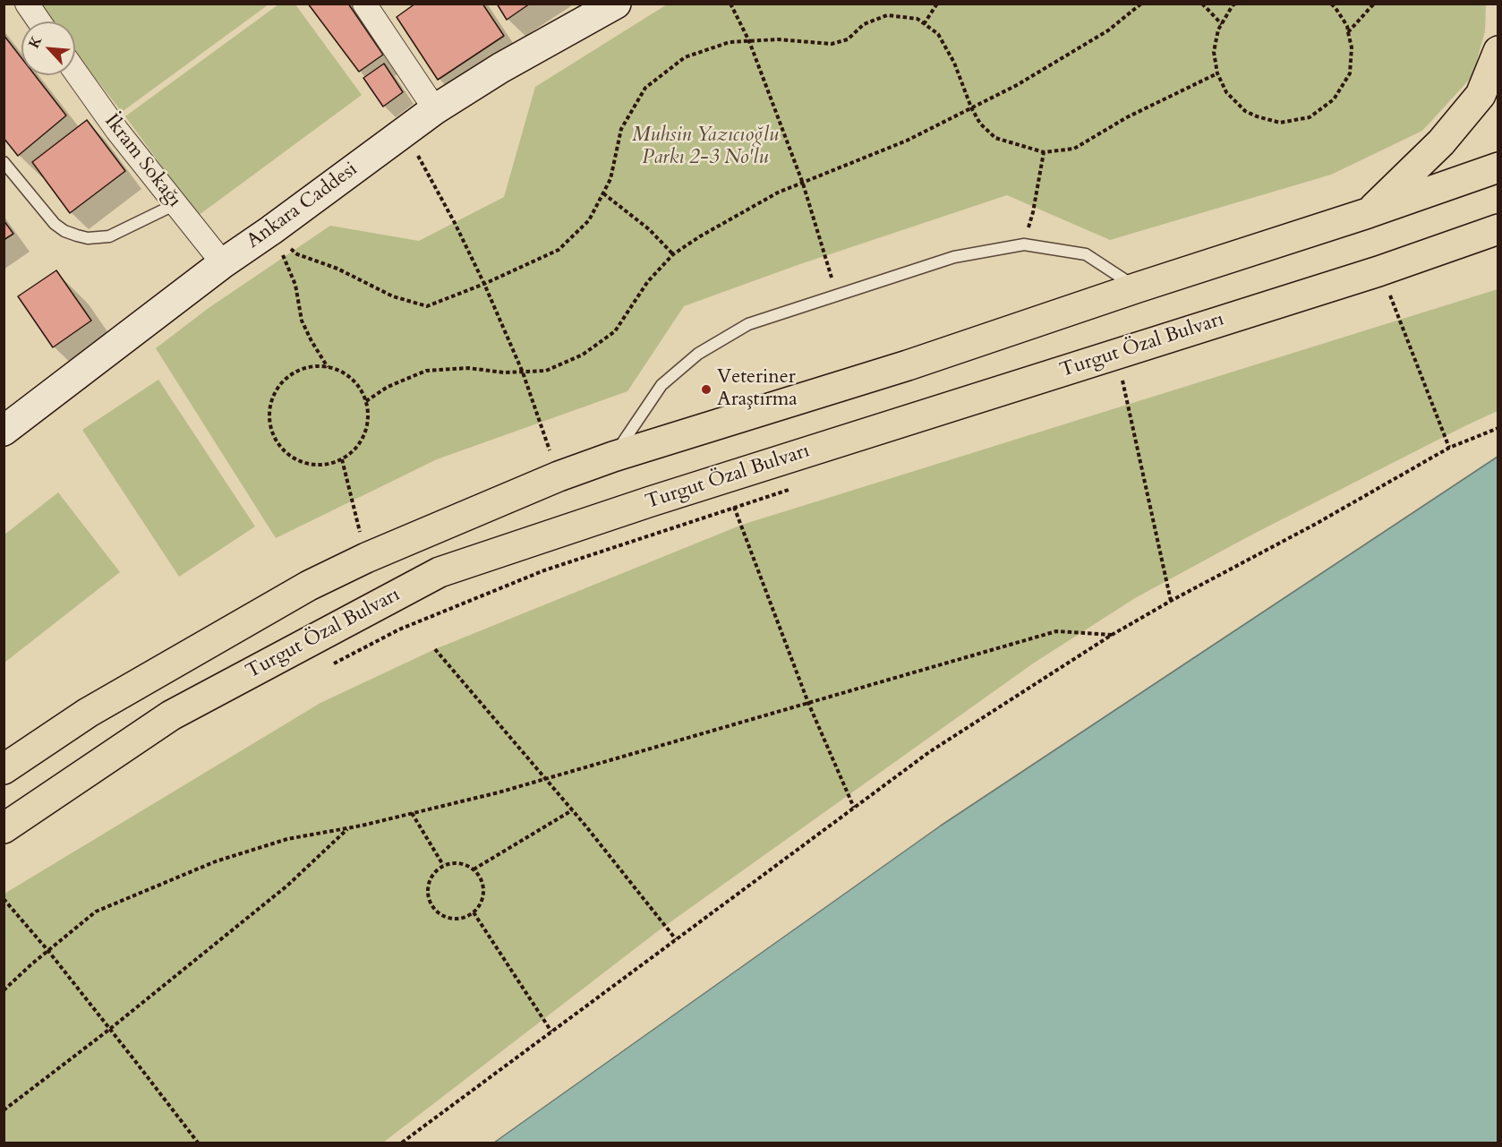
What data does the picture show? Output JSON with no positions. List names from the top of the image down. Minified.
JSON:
{"streets":{"highway":["Turgut Özal Bulvarı"],"main road":["Ankara Caddesi"],"street":["İkram Sokağı"]},"crossings":[["İkram Sokağı","Ankara Caddesi"]],"parks":["Muhsin Yazıcıoğlu Parkı 2-3 No'lu"],"places":["Veteriner Araştırma"],"north":"top left"}
